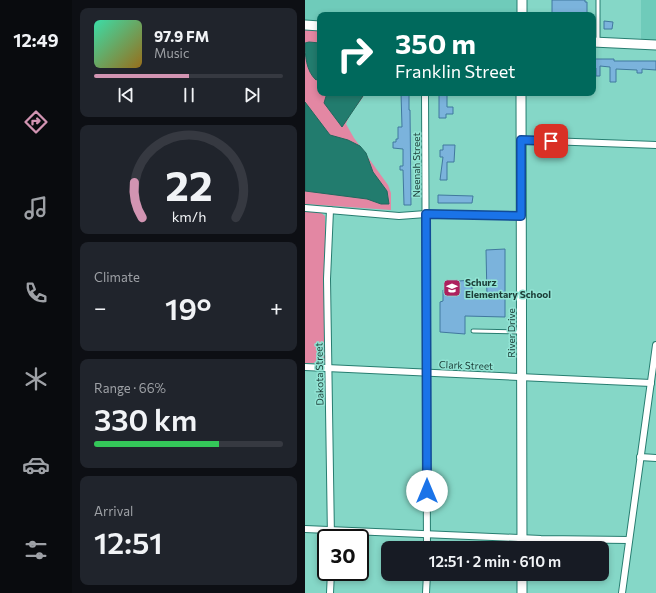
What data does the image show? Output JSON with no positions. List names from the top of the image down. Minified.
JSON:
{"streets":{"street":["Neenah Street","River Drive","Clark Street","Dakota Street"]},"crossings":[["Neenah Street","Clark Street"],["River Drive","Clark Street"],["Clark Street","Dakota Street"]],"places":{"school or university":["Schurz Elementary School"]},"page":{"tabs":"12:49","turn":["350 m","Franklin Street"],"song":["97.9 FM","Music"],"tile":["Climate",["Range · 66%","330 km"],["Arrival","12:51"]],"heat":["−","19°","+"],"limit":"30","trip":"12:51 · 2 min · 610 m","gauge":["22","km/h"]}}
